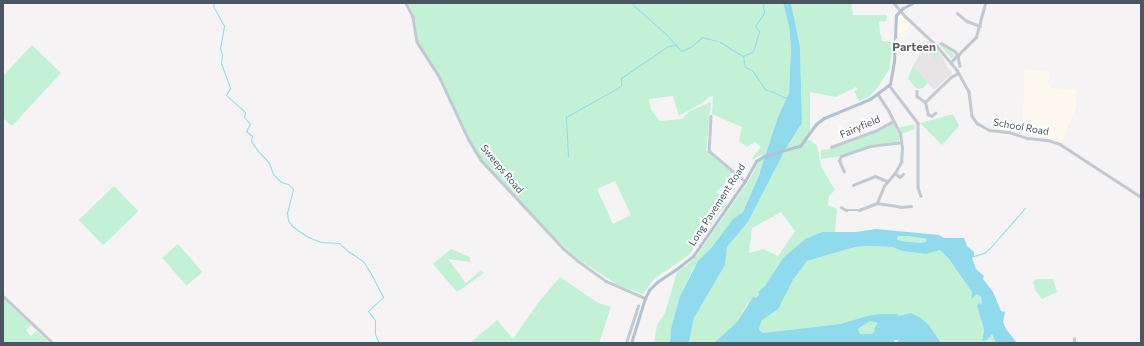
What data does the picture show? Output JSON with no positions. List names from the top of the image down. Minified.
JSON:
{"streets":{"main road":["Long Pavement Road"],"street":["Fairyfield","School Road","Sweeps Road"]},"crossings":[["Fairyfield","Long Pavement Road"],["Sweeps Road","Long Pavement Road"]],"districts":["Parteen"]}
